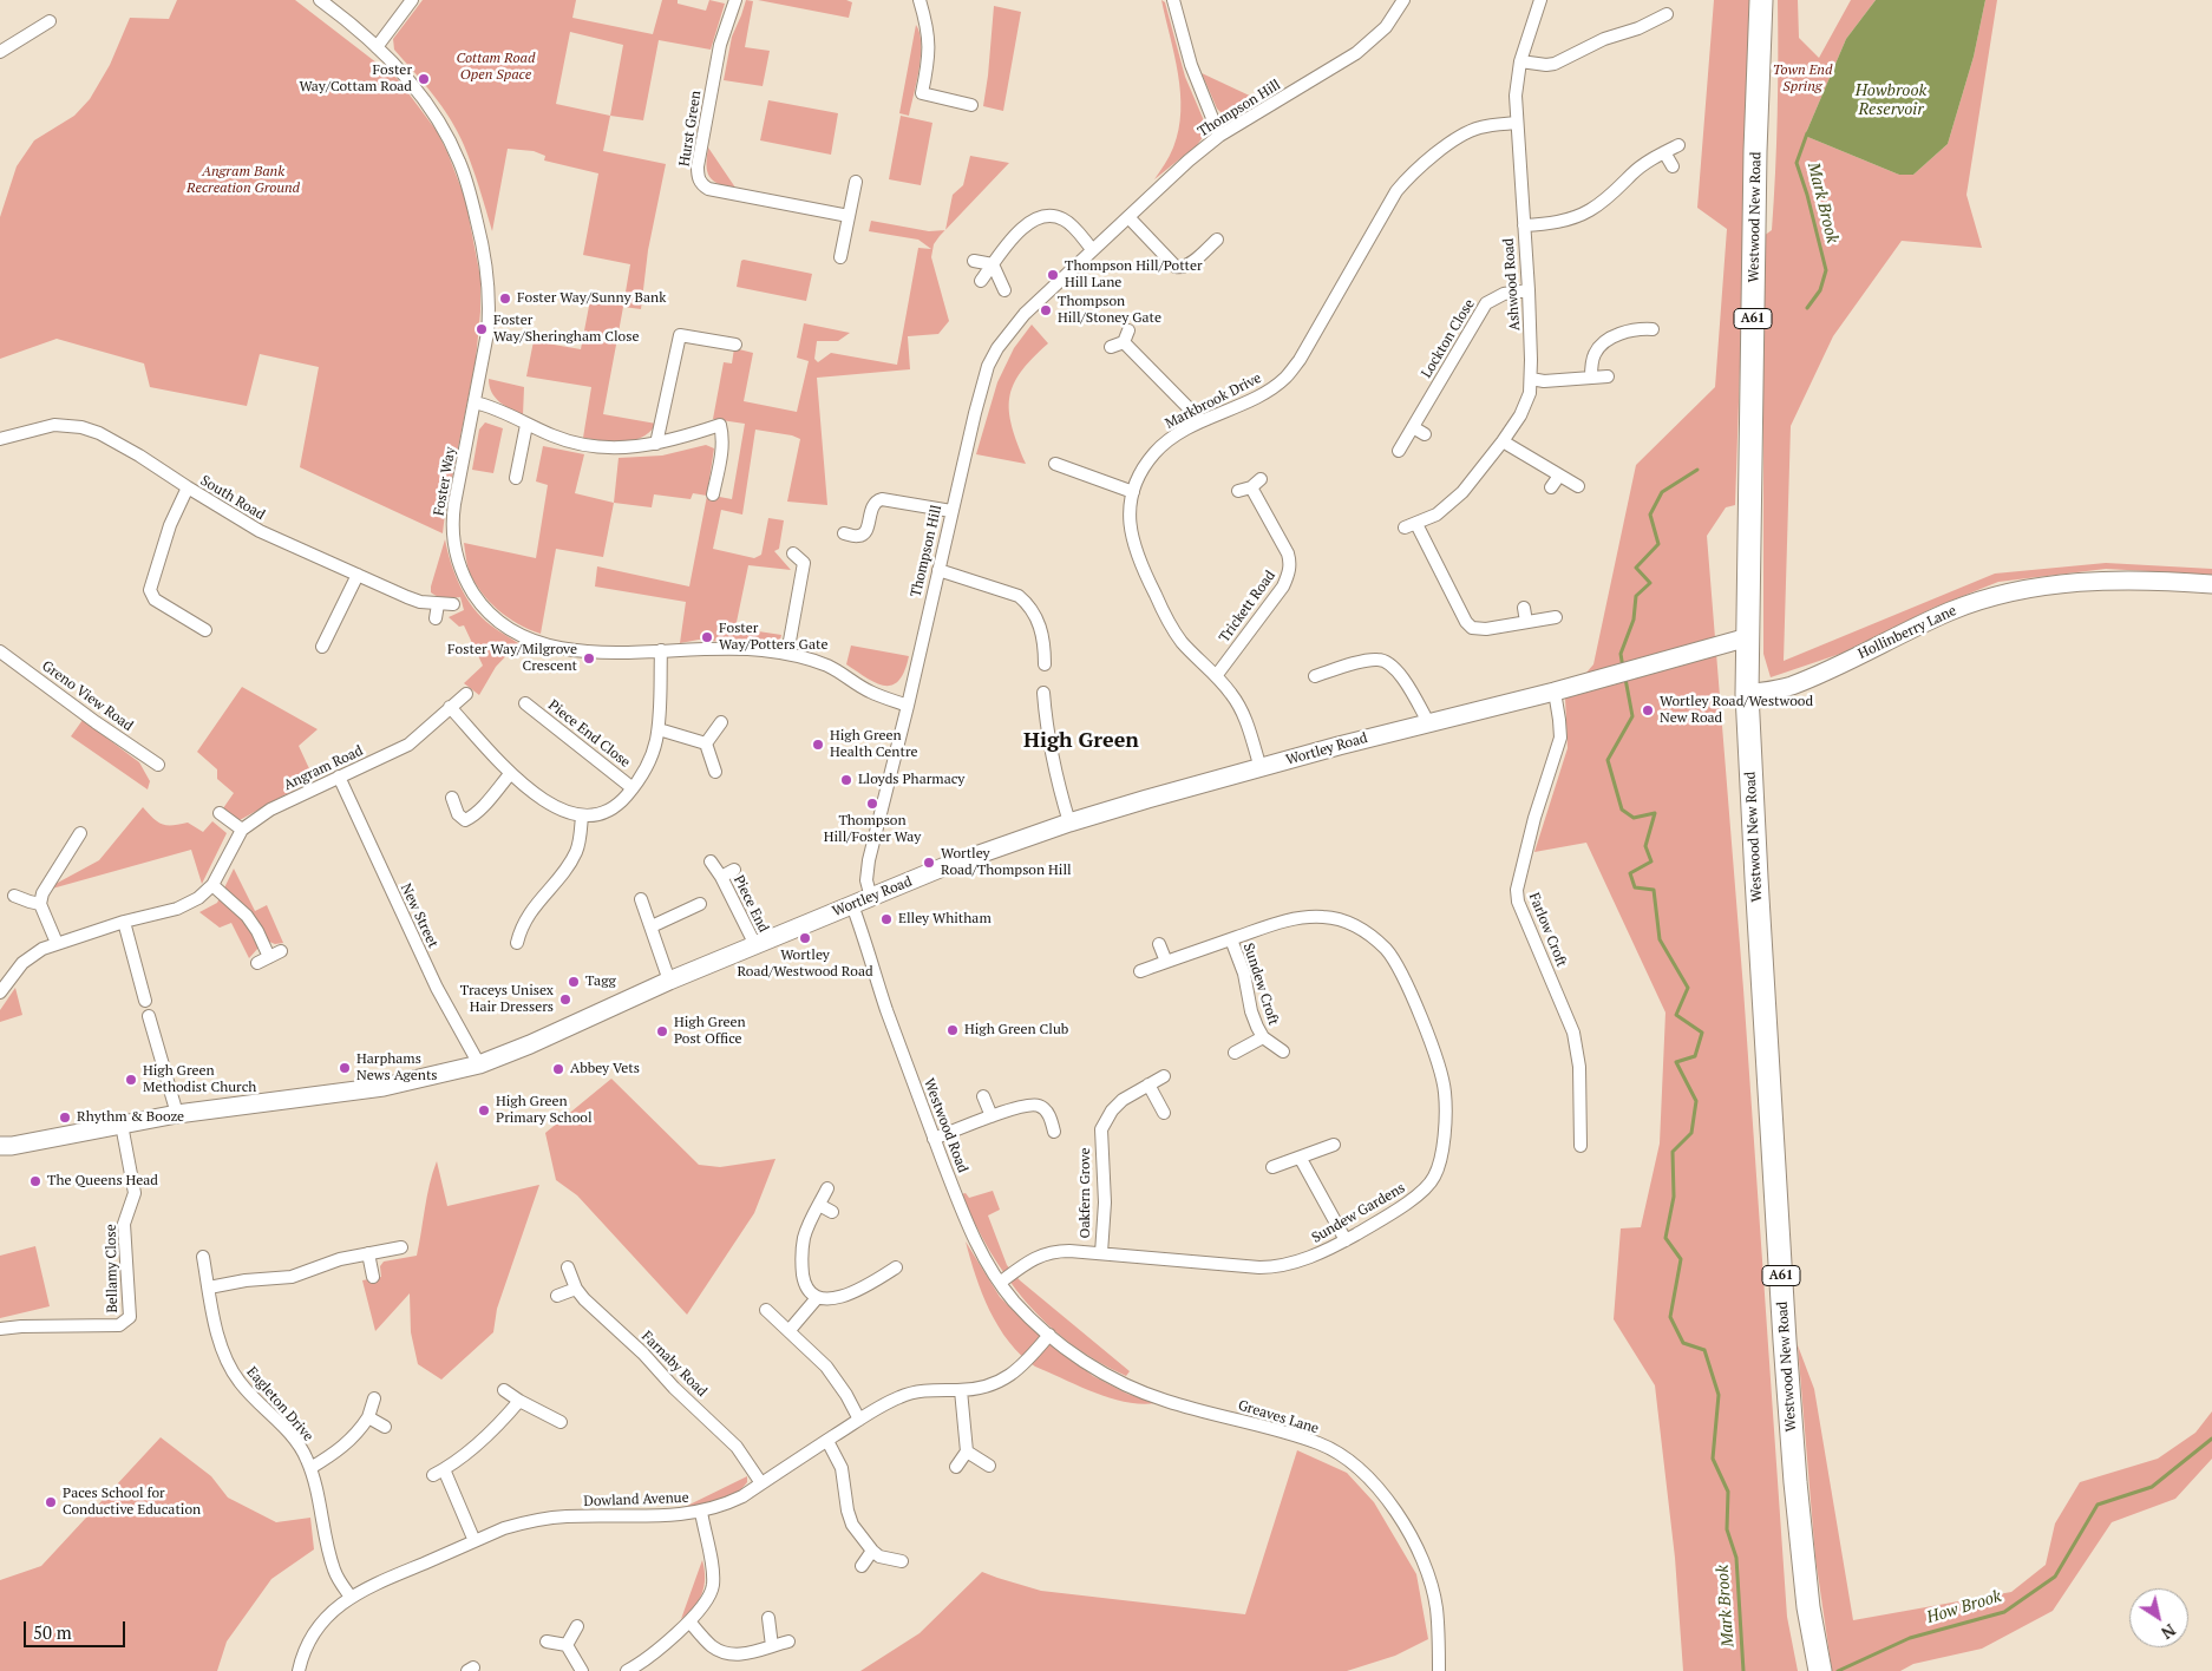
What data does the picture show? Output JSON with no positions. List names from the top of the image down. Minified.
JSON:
{"streets":{"highway":["Westwood New Road","A61"],"street":["Thompson Hill","Hurst Green","Ashwood Road","Lockton Close","Markbrook Drive","Foster Way","South Road","Trickett Road","Hollinberry Lane","Greno View Road","Piece End Close","Wortley Road","Angram Road","Piece End","New Street","Farlow Croft","Sundew Croft","Westwood Road","Oakfern Grove","Sundew Gardens","Bellamy Close","Farnaby Road","Eagleton Drive","Greaves Lane","Dowland Avenue"]},"crossings":[["Thompson Hill","Foster Way"],["Thompson Hill","Wortley Road"],["Westwood New Road","Hollinberry Lane"],["Westwood New Road","Wortley Road"],["Ashwood Road","Lockton Close"],["Ashwood Road","Markbrook Drive"],["Markbrook Drive","Trickett Road"],["Markbrook Drive","Wortley Road"],["Wortley Road","Piece End"],["Wortley Road","New Street"],["Wortley Road","Farlow Croft"],["Wortley Road","Westwood Road"],["Wortley Road","Bellamy Close"],["Angram Road","New Street"],["Sundew Croft","Sundew Gardens"],["Westwood Road","Sundew Gardens"],["Westwood Road","Greaves Lane"],["Westwood Road","Dowland Avenue"],["Oakfern Grove","Sundew Gardens"],["Farnaby Road","Dowland Avenue"],["Eagleton Drive","Dowland Avenue"],["Greaves Lane","Dowland Avenue"]],"districts":["High Green"],"water":["Howbrook Reservoir","Mark Brook","How Brook"],"parks":["Cottam Road Open Space","Town End Spring","Angram Bank Recreation Ground"],"places":["Foster Way/Cottam Road","Thompson Hill/Potter Hill Lane","Foster Way/Sunny Bank","Thompson Hill/Stoney Gate","Foster Way/Sheringham Close","Foster Way/Potters Gate","Foster Way/Milgrove Crescent","Wortley Road/Westwood New Road","High Green Health Centre","Lloyds Pharmacy","Thompson Hill/Foster Way","Wortley Road/Thompson Hill","Elley Whitham","Wortley Road/Westwood Road","Tagg","Traceys Unisex Hair Dressers","High Green Club","High Green Post Office","Harphams News Agents","Abbey Vets","High Green Methodist Church","High Green Primary School","Rhythm & Booze","The Queens Head","Paces School for Conductive Education"],"scale_bar":"50 m","north":"bottom right"}
